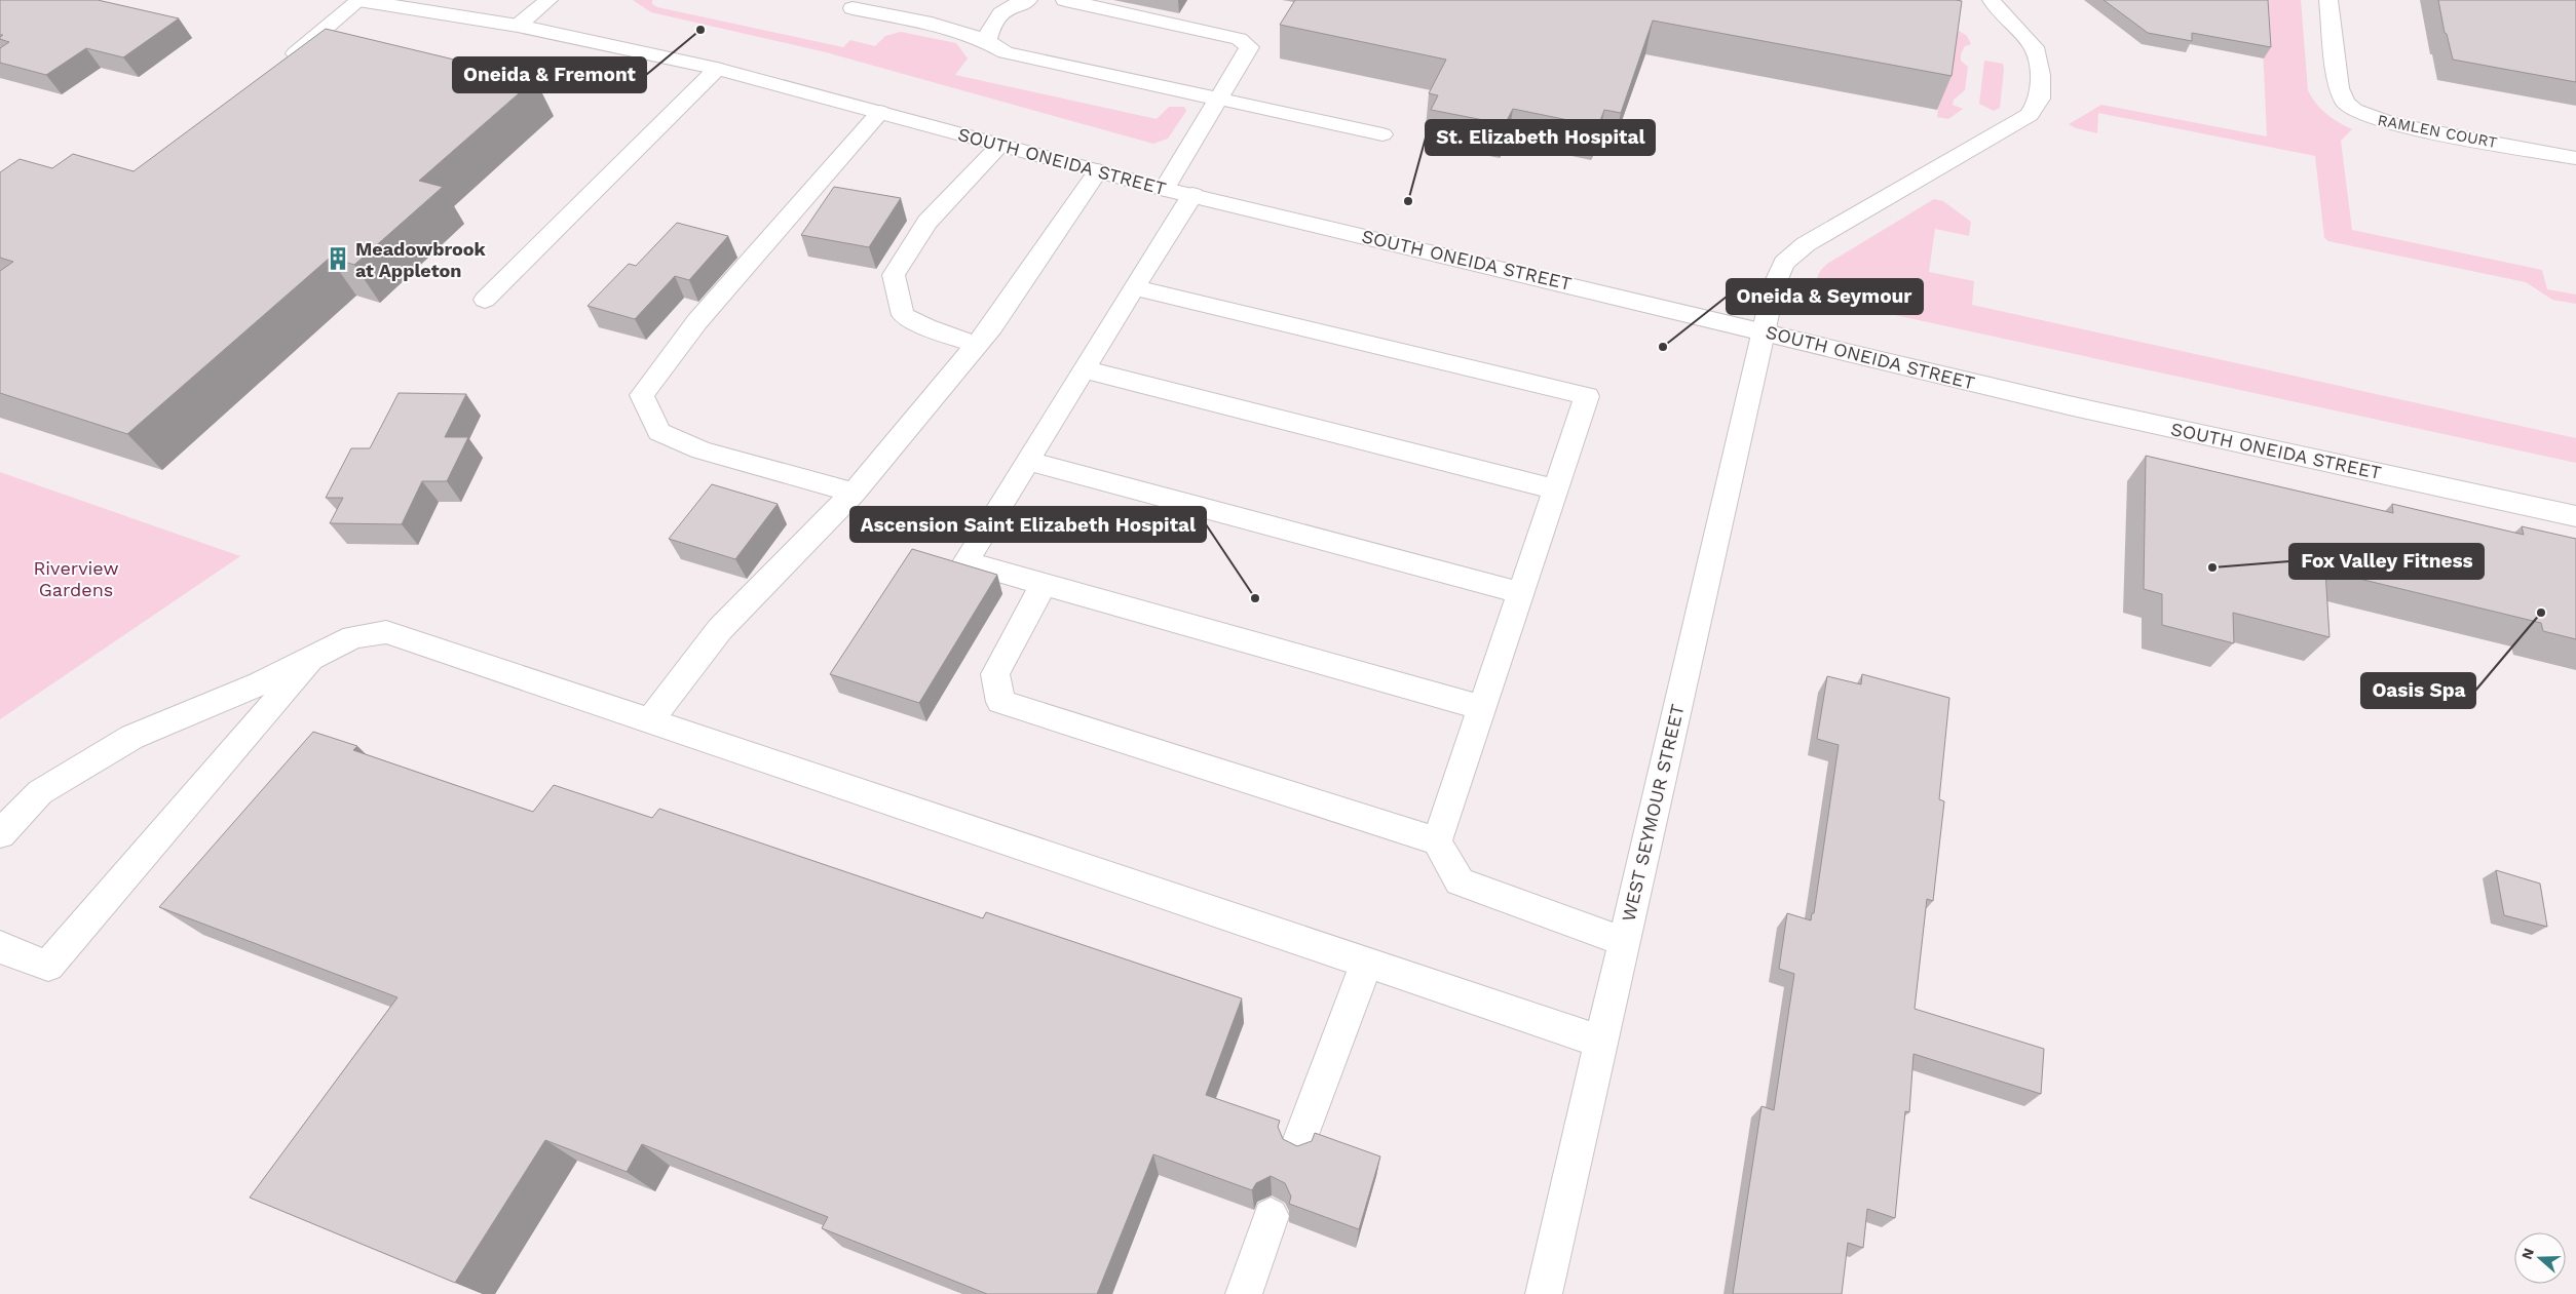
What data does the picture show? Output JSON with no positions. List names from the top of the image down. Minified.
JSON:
{"streets":{"main road":["RAMLEN COURT","SOUTH ONEIDA STREET","WEST SEYMOUR STREET"]},"crossings":[["SOUTH ONEIDA STREET","WEST SEYMOUR STREET"]],"parks":["Riverview Gardens"],"places":{"other":["Oneida & Fremont","St. Elizabeth Hospital","Oneida & Seymour","Fox Valley Fitness","Ascension Saint Elizabeth Hospital","Oasis Spa"],"building":["Meadowbrook at Appleton"]},"north":"left"}
